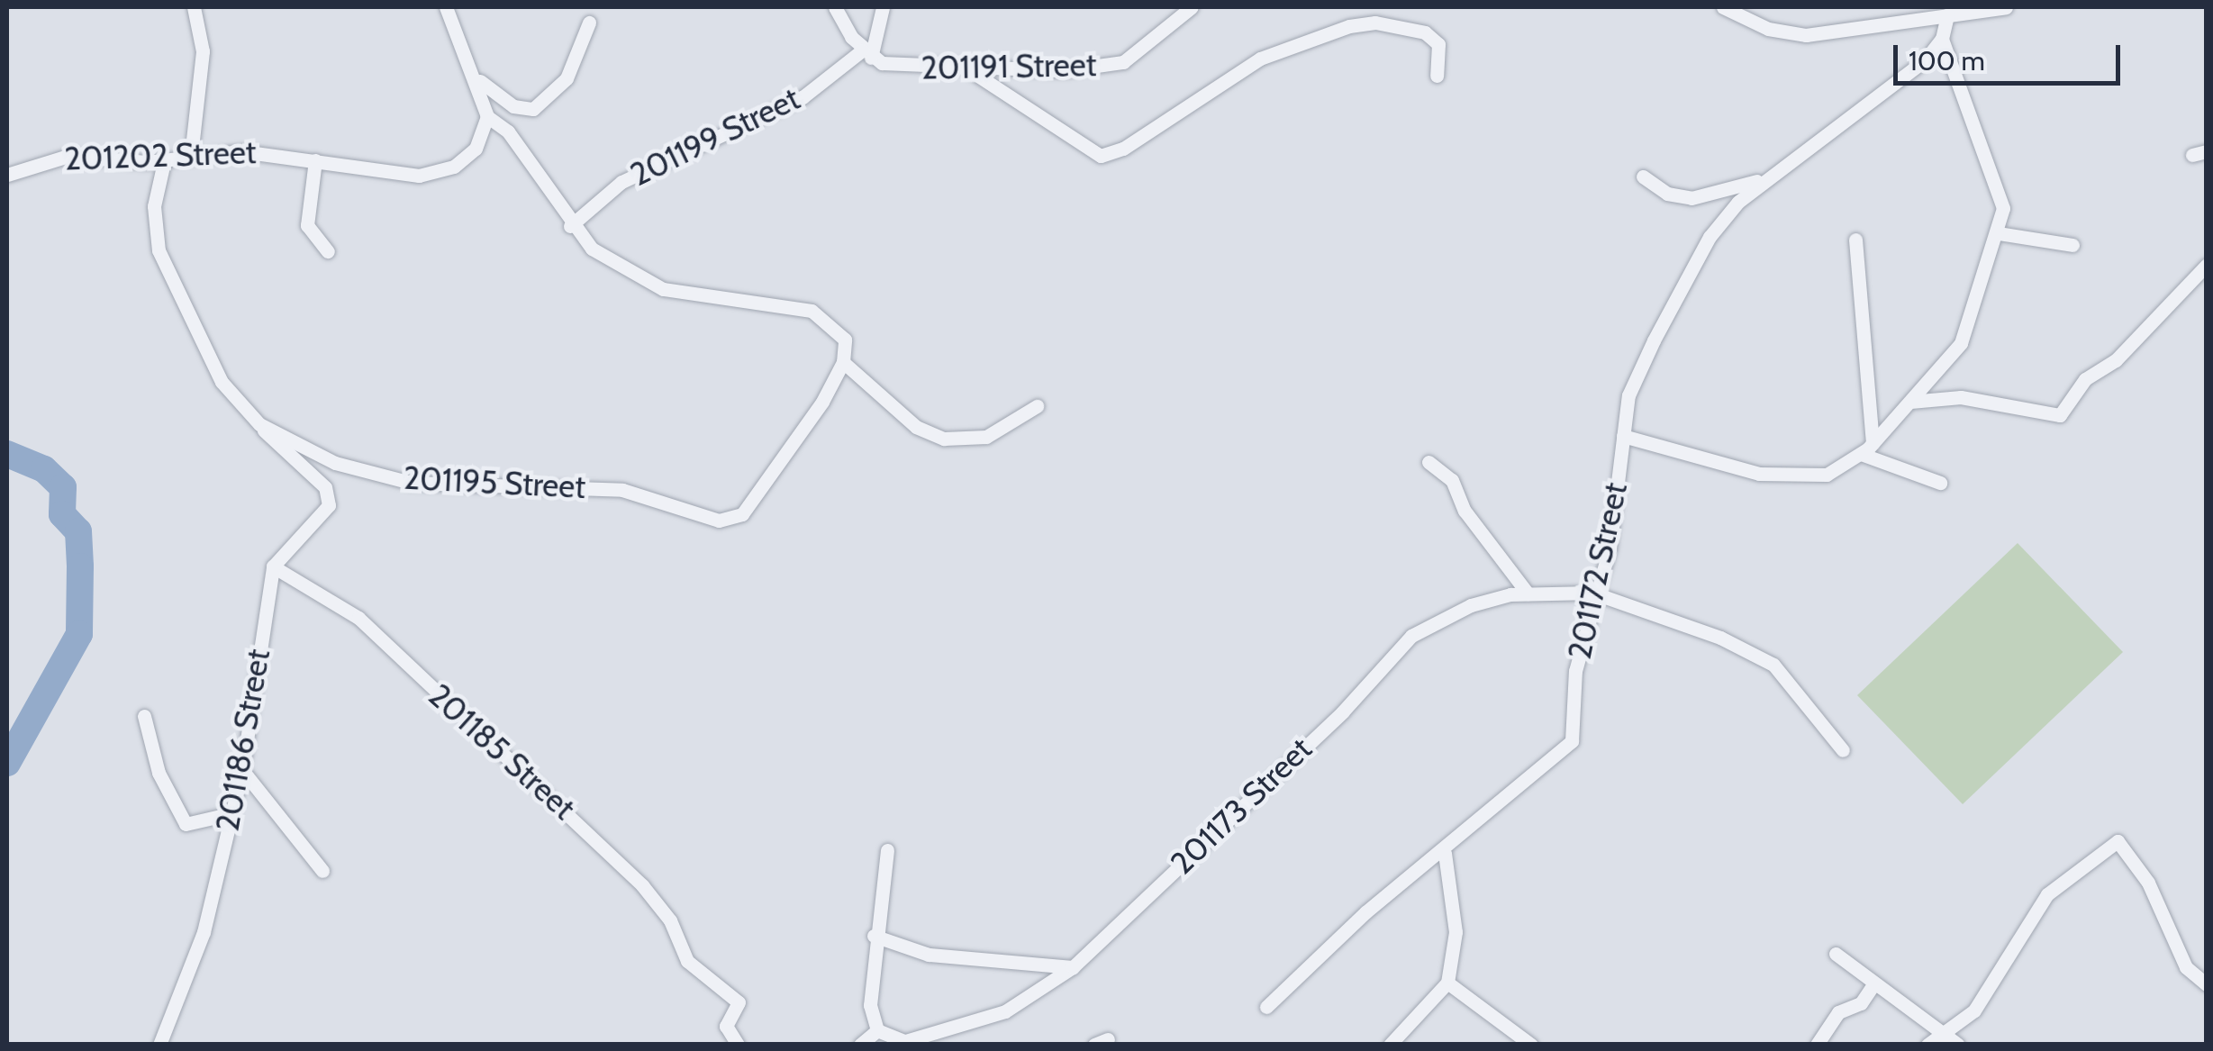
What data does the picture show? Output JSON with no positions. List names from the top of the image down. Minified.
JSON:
{"streets":{"street":["201191 Street","201199 Street","201202 Street","201195 Street","201172 Street","201186 Street","201185 Street","201173 Street"]},"crossings":[["201191 Street","201199 Street"],["201202 Street","201195 Street"],["201172 Street","201173 Street"],["201186 Street","201185 Street"]],"scale_bar":"100 m"}
